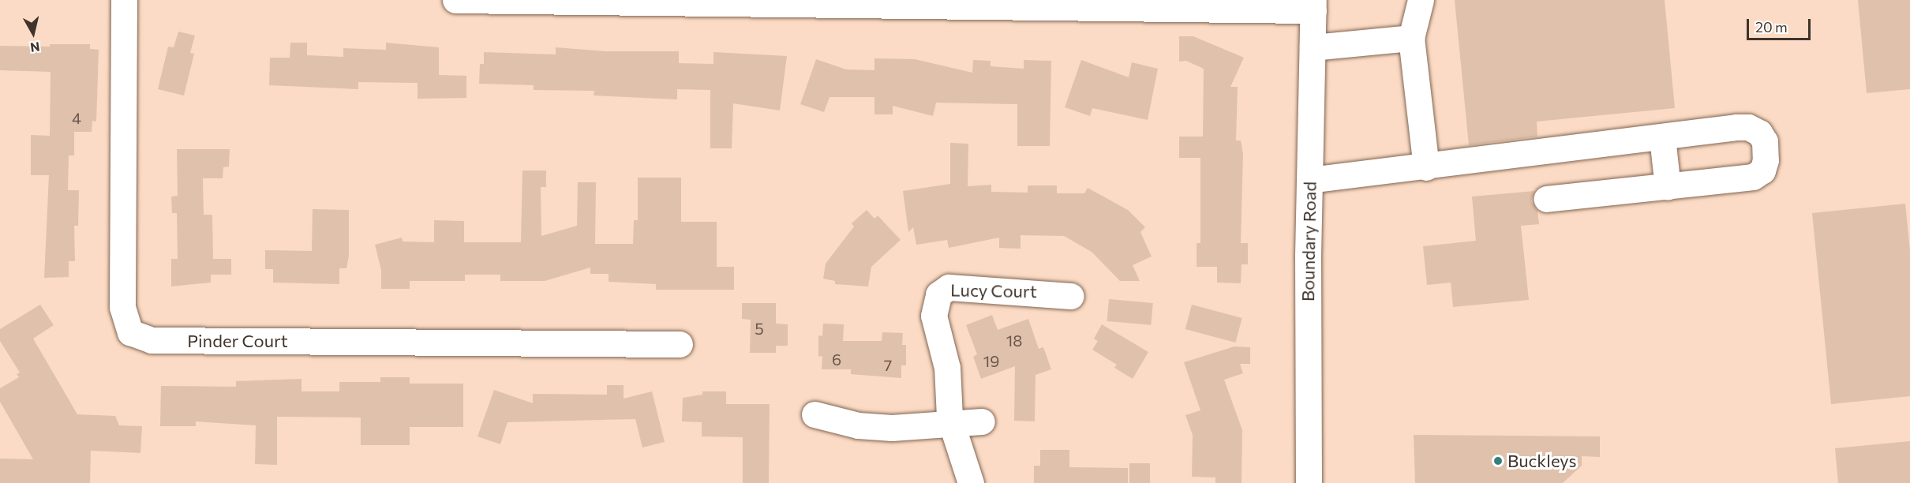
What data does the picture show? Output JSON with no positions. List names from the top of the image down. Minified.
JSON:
{"streets":{"street":["Boundary Road","Lucy Court","Pinder Court"]},"places":["Buckleys"],"house_numbers":["4","5","18","6","19","7"],"scale_bar":"20 m","north":"bottom"}
